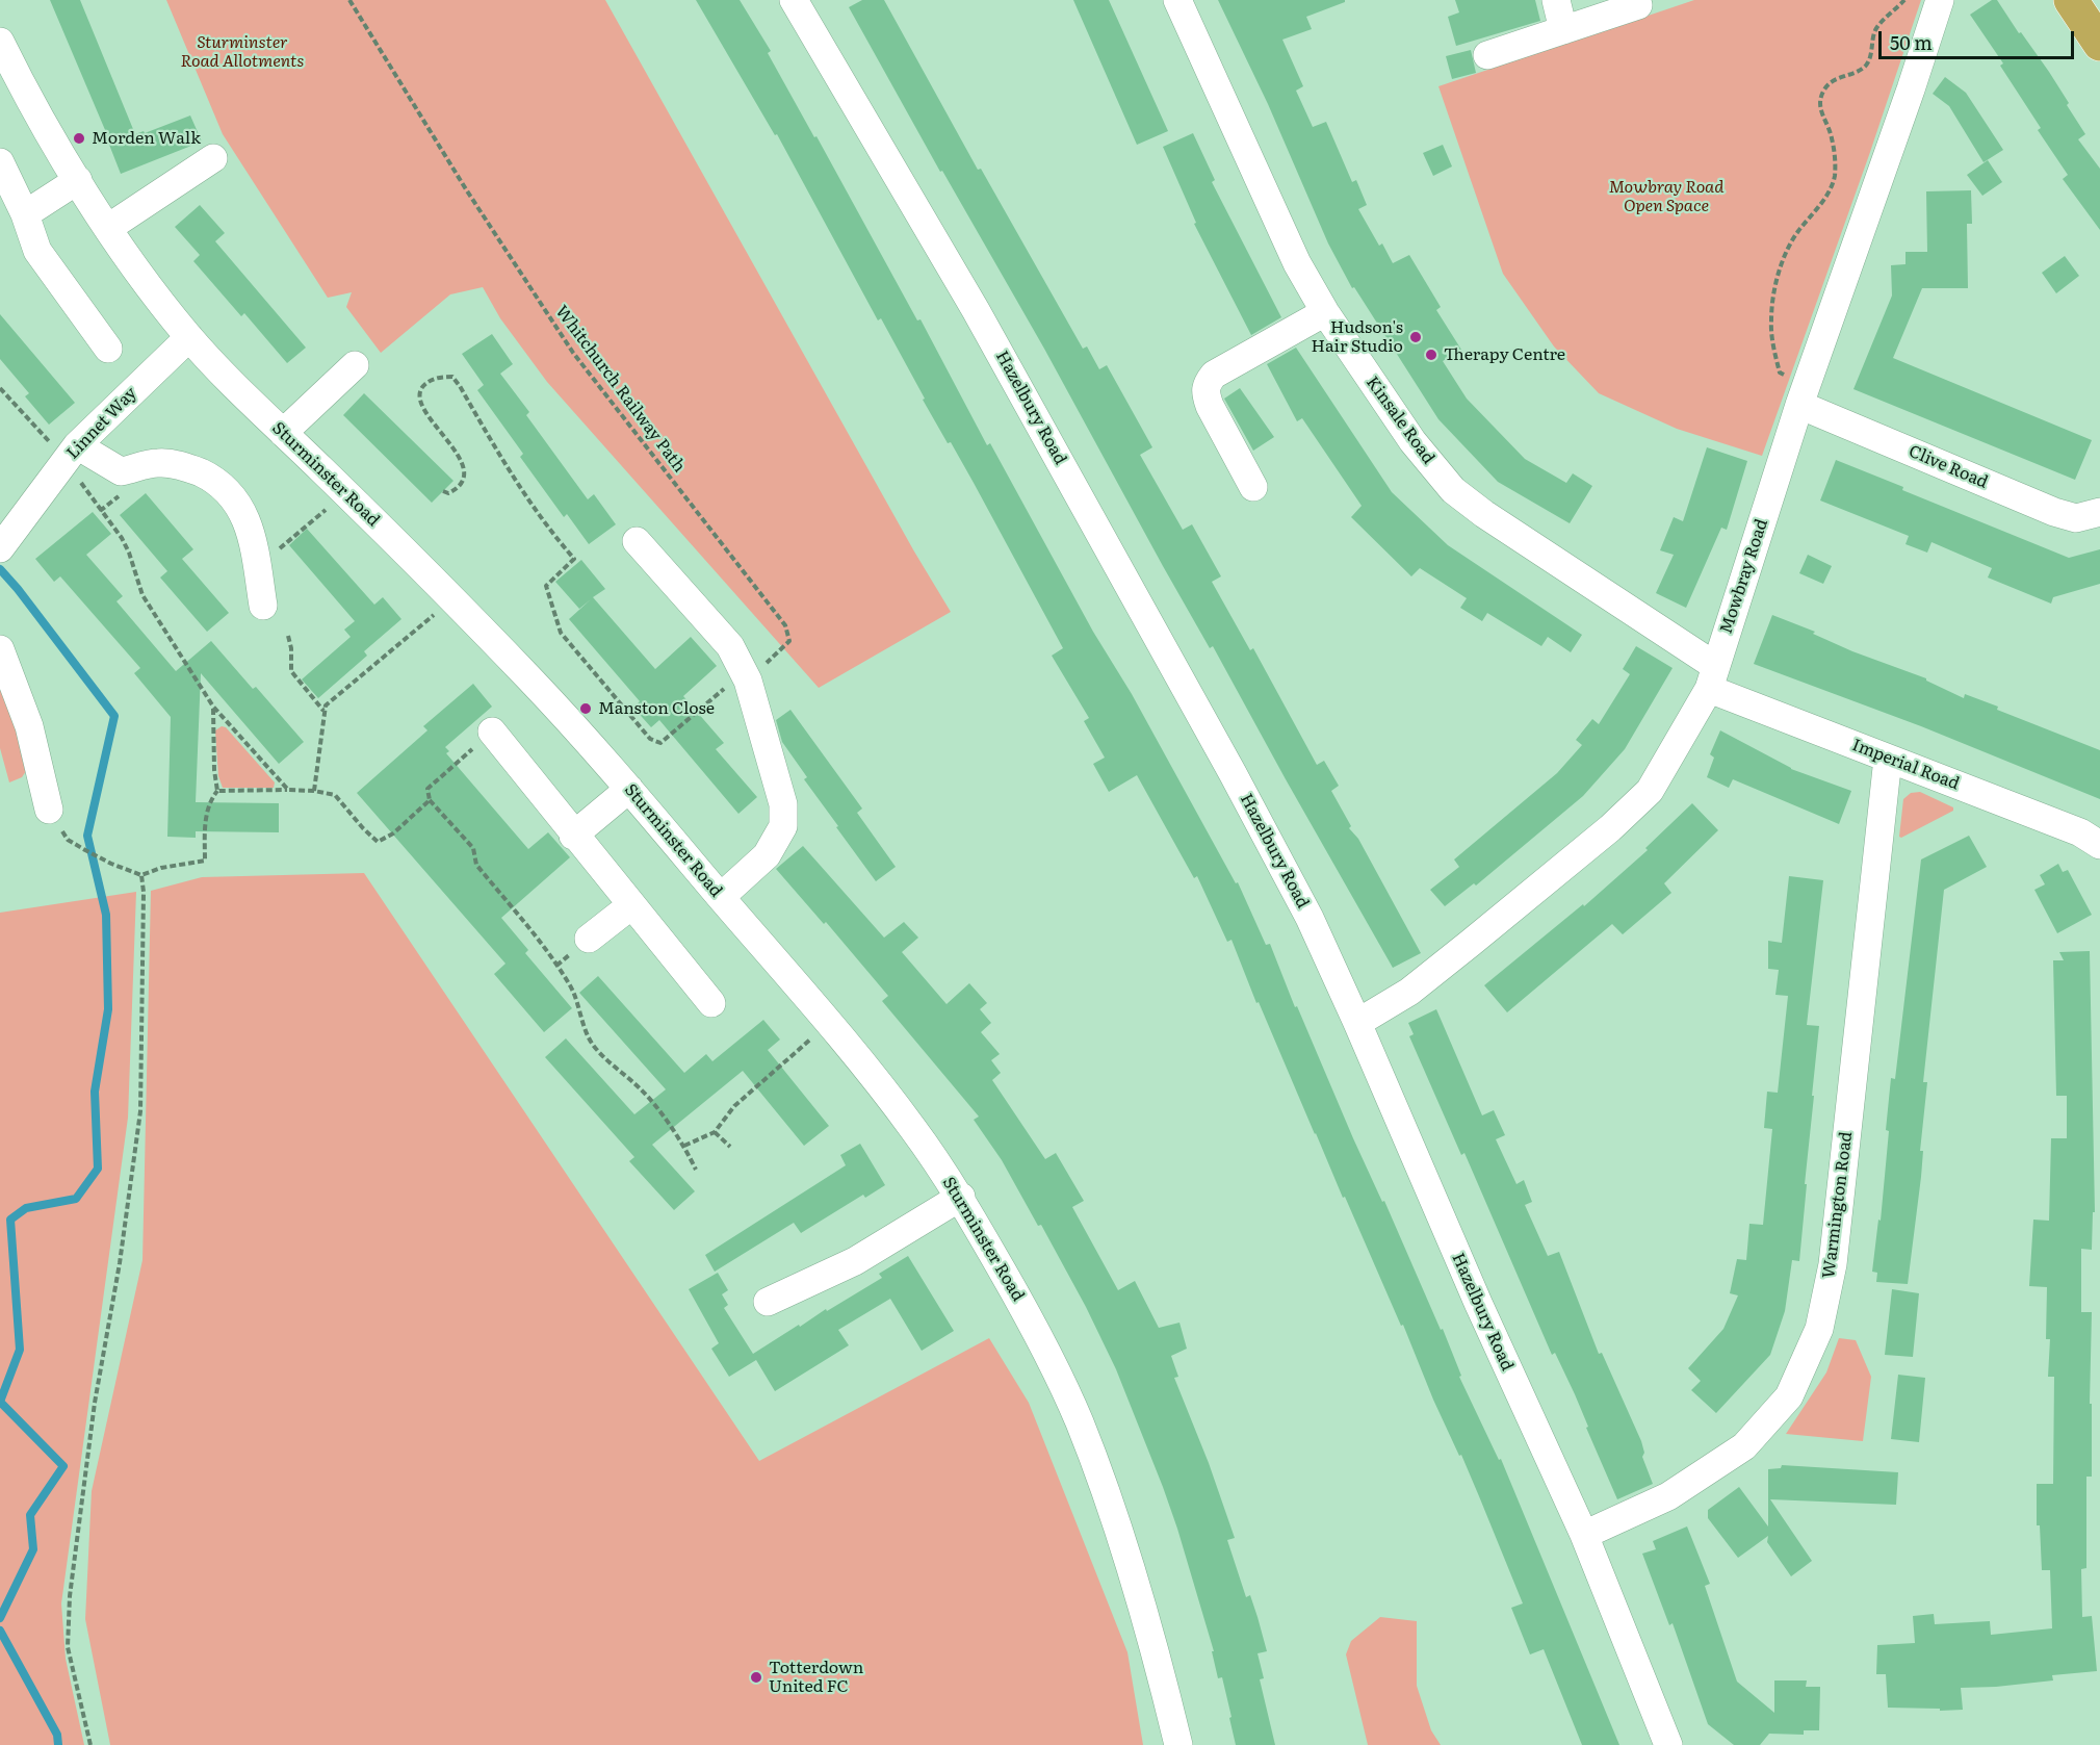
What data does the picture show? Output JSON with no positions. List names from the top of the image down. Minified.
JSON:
{"streets":{"street":["Hazelbury Road","Kinsale Road","Linnet Way","Clive Road","Sturminster Road","Mowbray Road","Imperial Road","Warmington Road"],"path":["Whitchurch Railway Path"]},"crossings":[["Hazelbury Road","Mowbray Road"],["Hazelbury Road","Warmington Road"],["Kinsale Road","Mowbray Road"],["Kinsale Road","Imperial Road"],["Linnet Way","Sturminster Road"],["Clive Road","Mowbray Road"],["Mowbray Road","Imperial Road"],["Imperial Road","Warmington Road"]],"parks":["Sturminster Road Allotments","Mowbray Road Open Space"],"places":["Morden Walk","Hudson's Hair Studio","Therapy Centre","Manston Close","Totterdown United FC"],"scale_bar":"50 m"}
